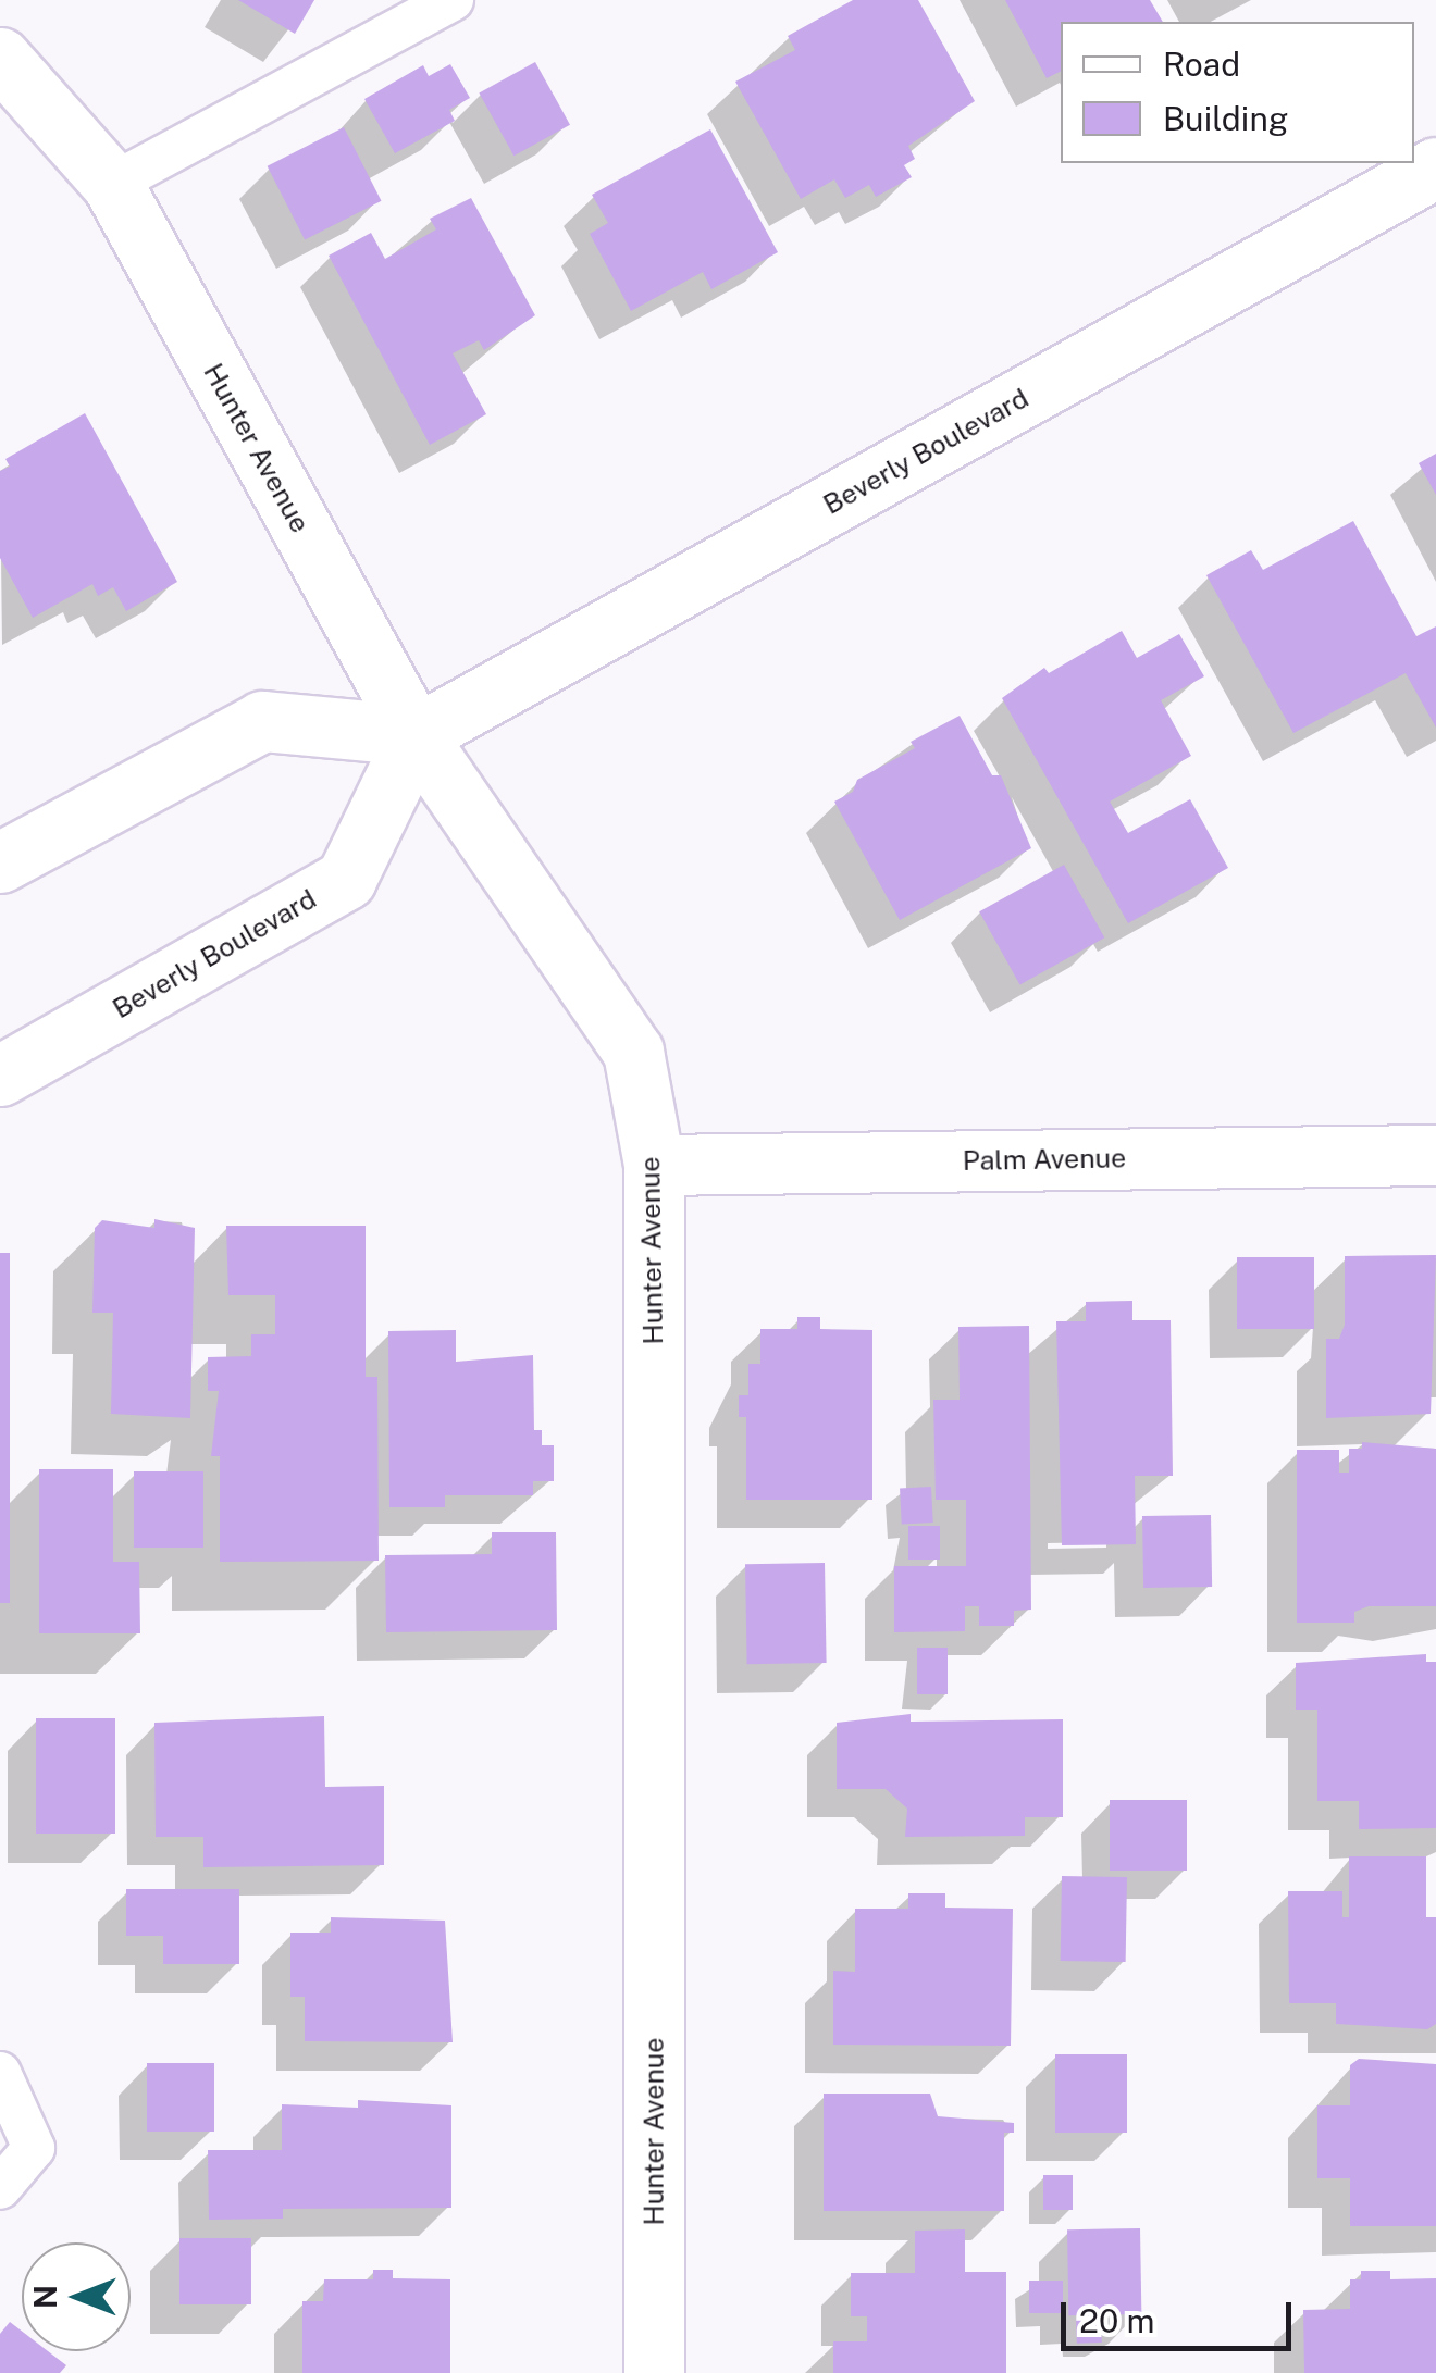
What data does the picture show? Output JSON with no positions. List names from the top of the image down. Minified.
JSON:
{"streets":{"street":["Hunter Avenue","Beverly Boulevard","Palm Avenue"]},"crossings":[["Hunter Avenue","Beverly Boulevard"],["Hunter Avenue","Palm Avenue"]],"legend":["Road","Building"],"scale_bar":"20 m","north":"left"}
